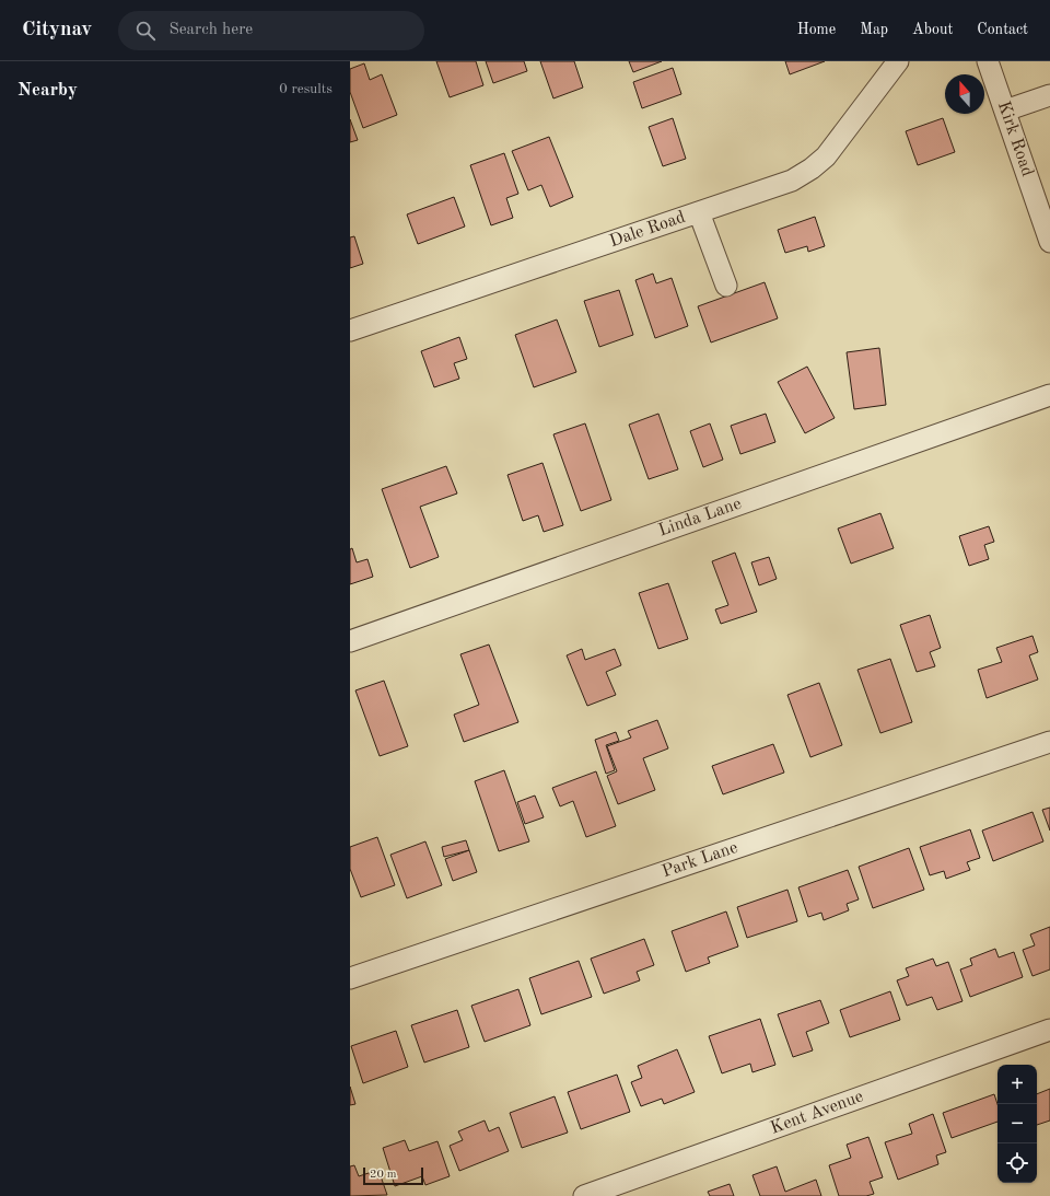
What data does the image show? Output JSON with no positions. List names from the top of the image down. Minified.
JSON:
{"streets":{"street":["Kirk Road","Dale Road","Linda Lane","Park Lane","Kent Avenue"]},"scale_bar":"20 m","north":"top","page":{"header":"Citynav","search":"Search here","nav":["Home","Map","About","Contact"],"heading":["Nearby","0 results"],"map_buttons":["+","−"],"scale":"20 m"}}
